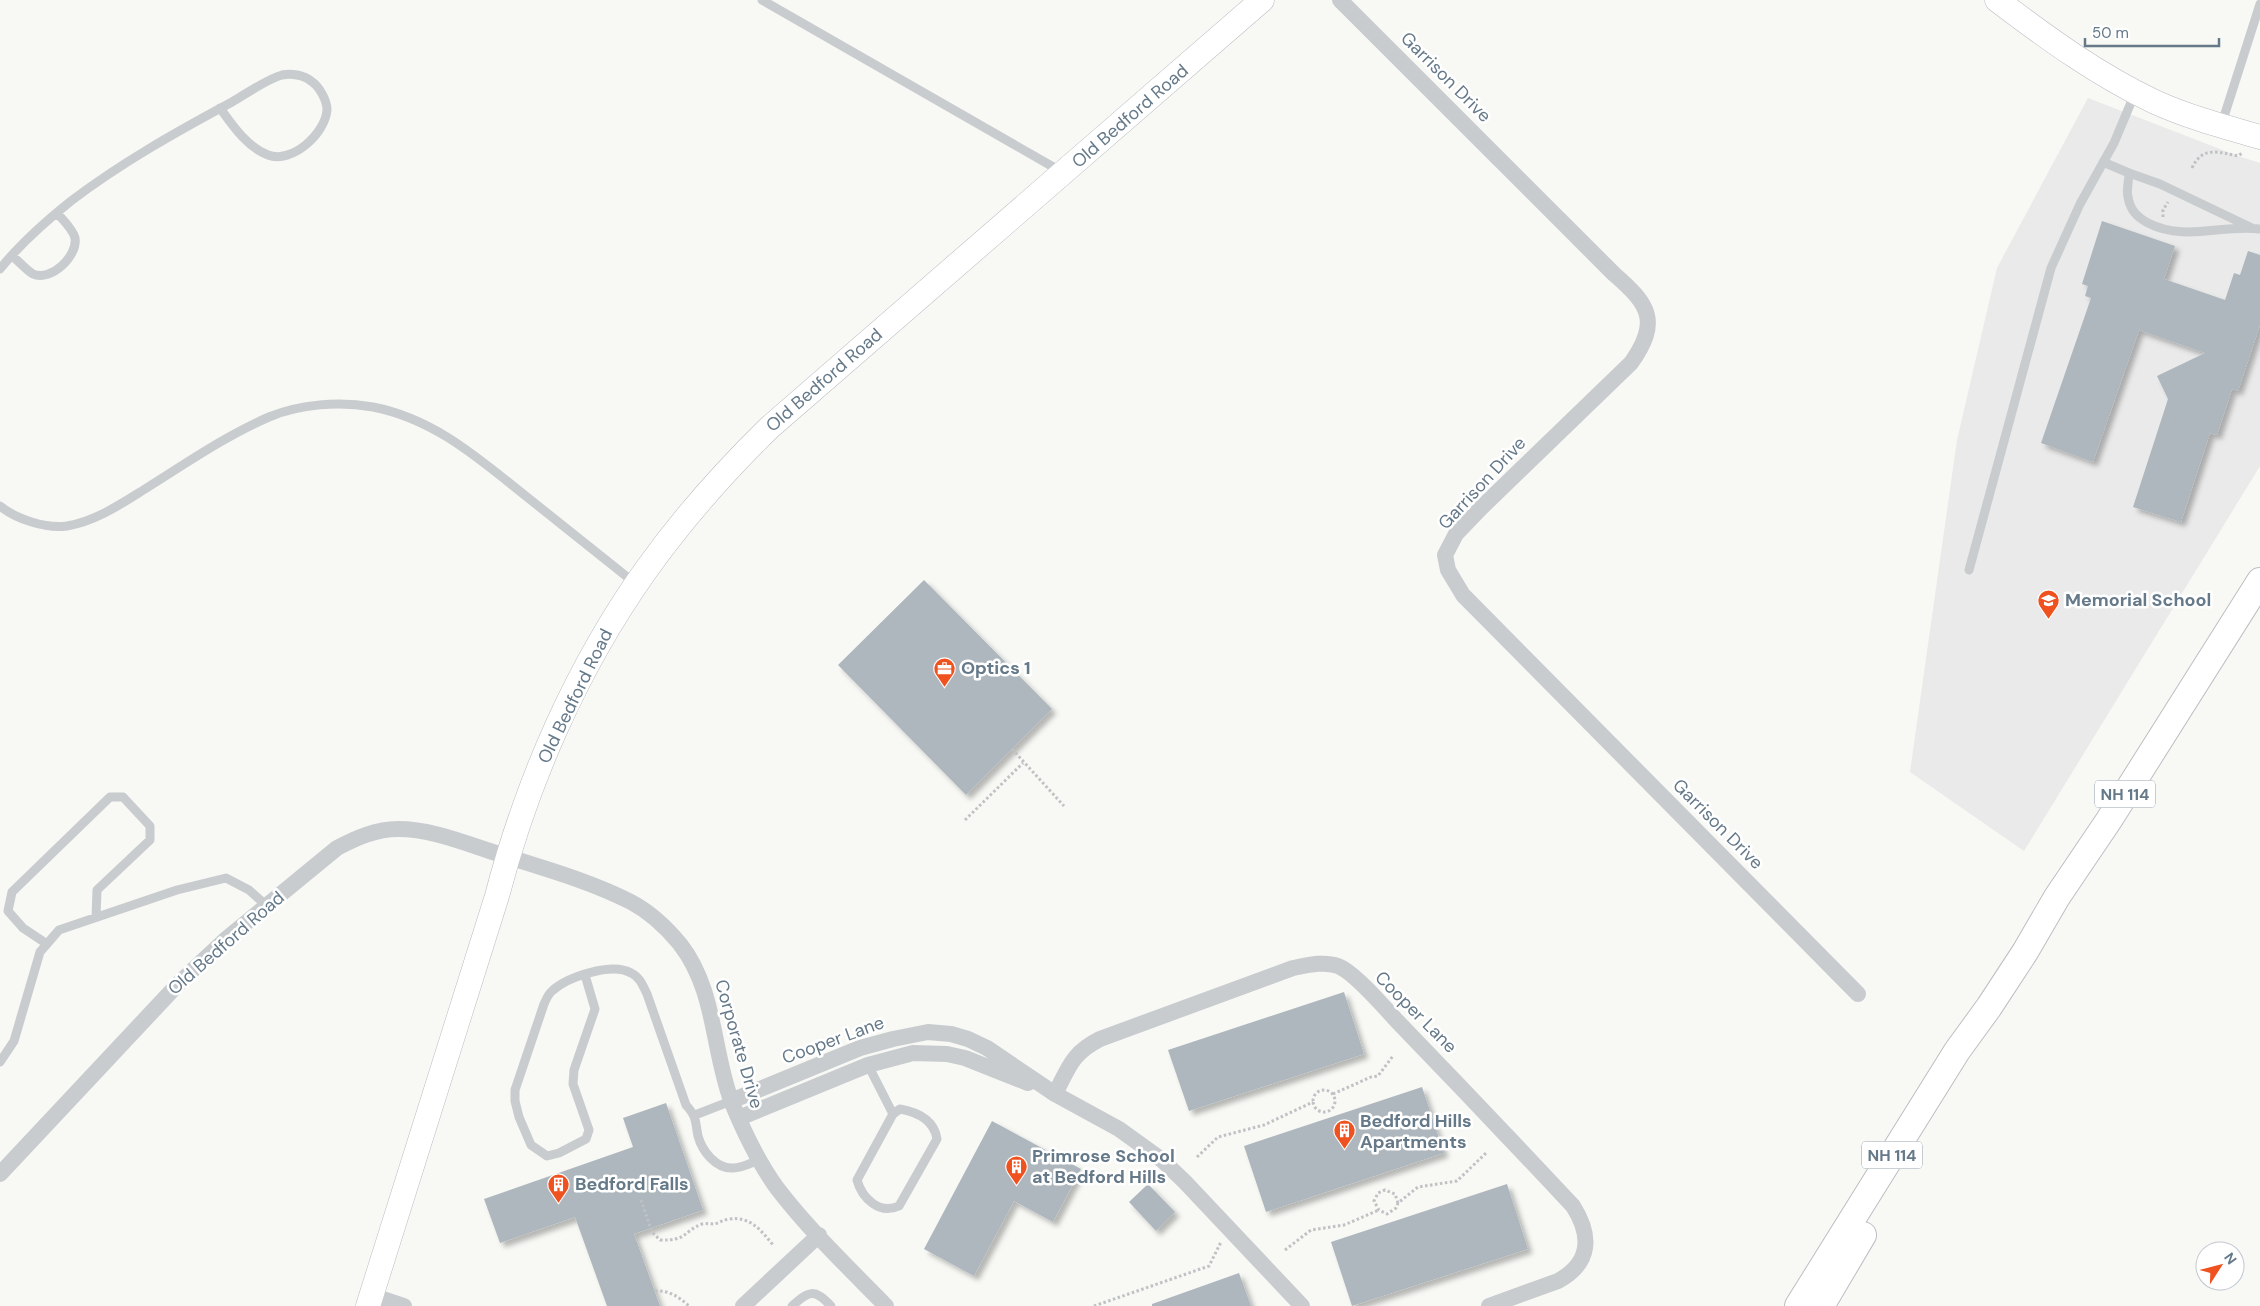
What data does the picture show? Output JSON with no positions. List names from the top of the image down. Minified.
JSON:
{"streets":{"main road":["NH 114"],"street":["Garrison Drive","Old Bedford Road","Cooper Lane","Corporate Drive"]},"crossings":[["Old Bedford Road","Corporate Drive"],["Cooper Lane","Corporate Drive"]],"places":{"school or university":["Memorial School"],"office":["Optics 1"],"building":["Bedford Hills Apartments","Primrose School at Bedford Hills","Bedford Falls"]},"scale_bar":"50 m","north":"top right"}
